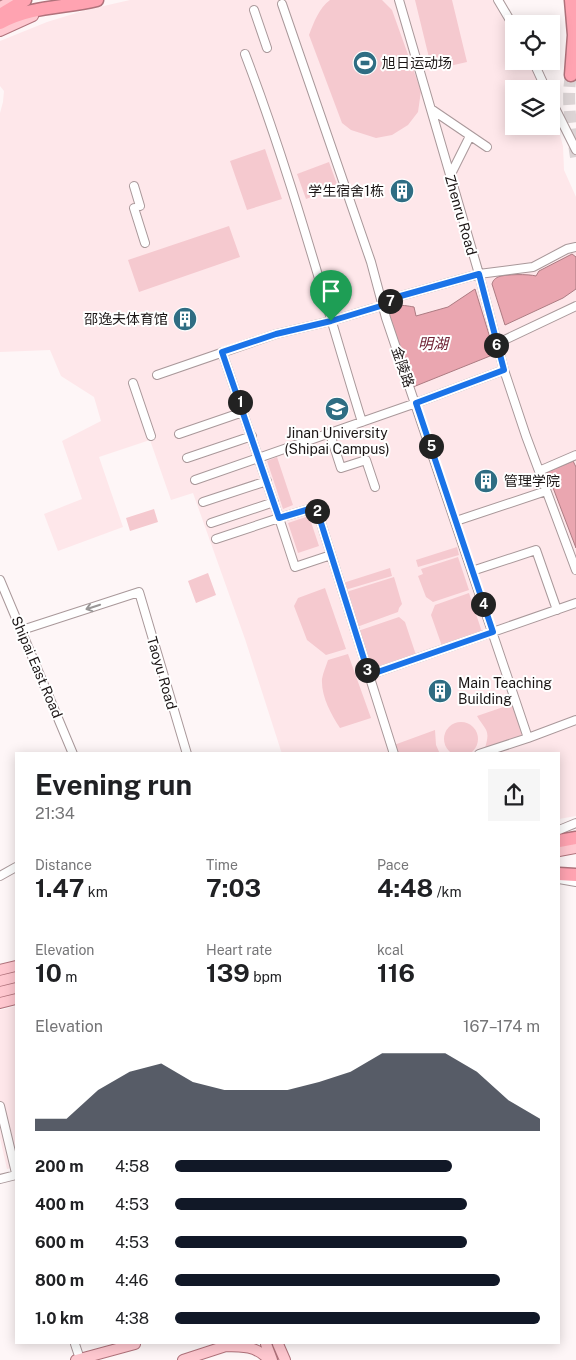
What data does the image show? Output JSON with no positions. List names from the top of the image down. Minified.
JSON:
{"streets":{"street":["Zhenru Road","金陵路","Shipai East Road","Taoyu Road"]},"crossings":[["Shipai East Road","Taoyu Road"]],"water":["明湖"],"places":{"sports":["旭日运动场"],"building":["学生宿舍1栋","邵逸夫体育馆","管理学院","Main Teaching Building"],"school or university":["Jinan University (Shipai Campus)"]},"page":{"pins":["7","6","1","5","2","4","3"],"heading":["Evening run","21:34"],"stats":[["Distance","1.47 km"],["Time","7:03"],["Pace","4:48 /km"],["Elevation","10 m"],["Heart rate","139 bpm"],["kcal","116"]],"chart":["Elevation","167–174 m"],"list":[{"name":"200 m","note":"4:58"},{"name":"400 m","note":"4:53"},{"name":"600 m","note":"4:53"},{"name":"800 m","note":"4:46"},{"name":"1.0 km","note":"4:38"}]}}
